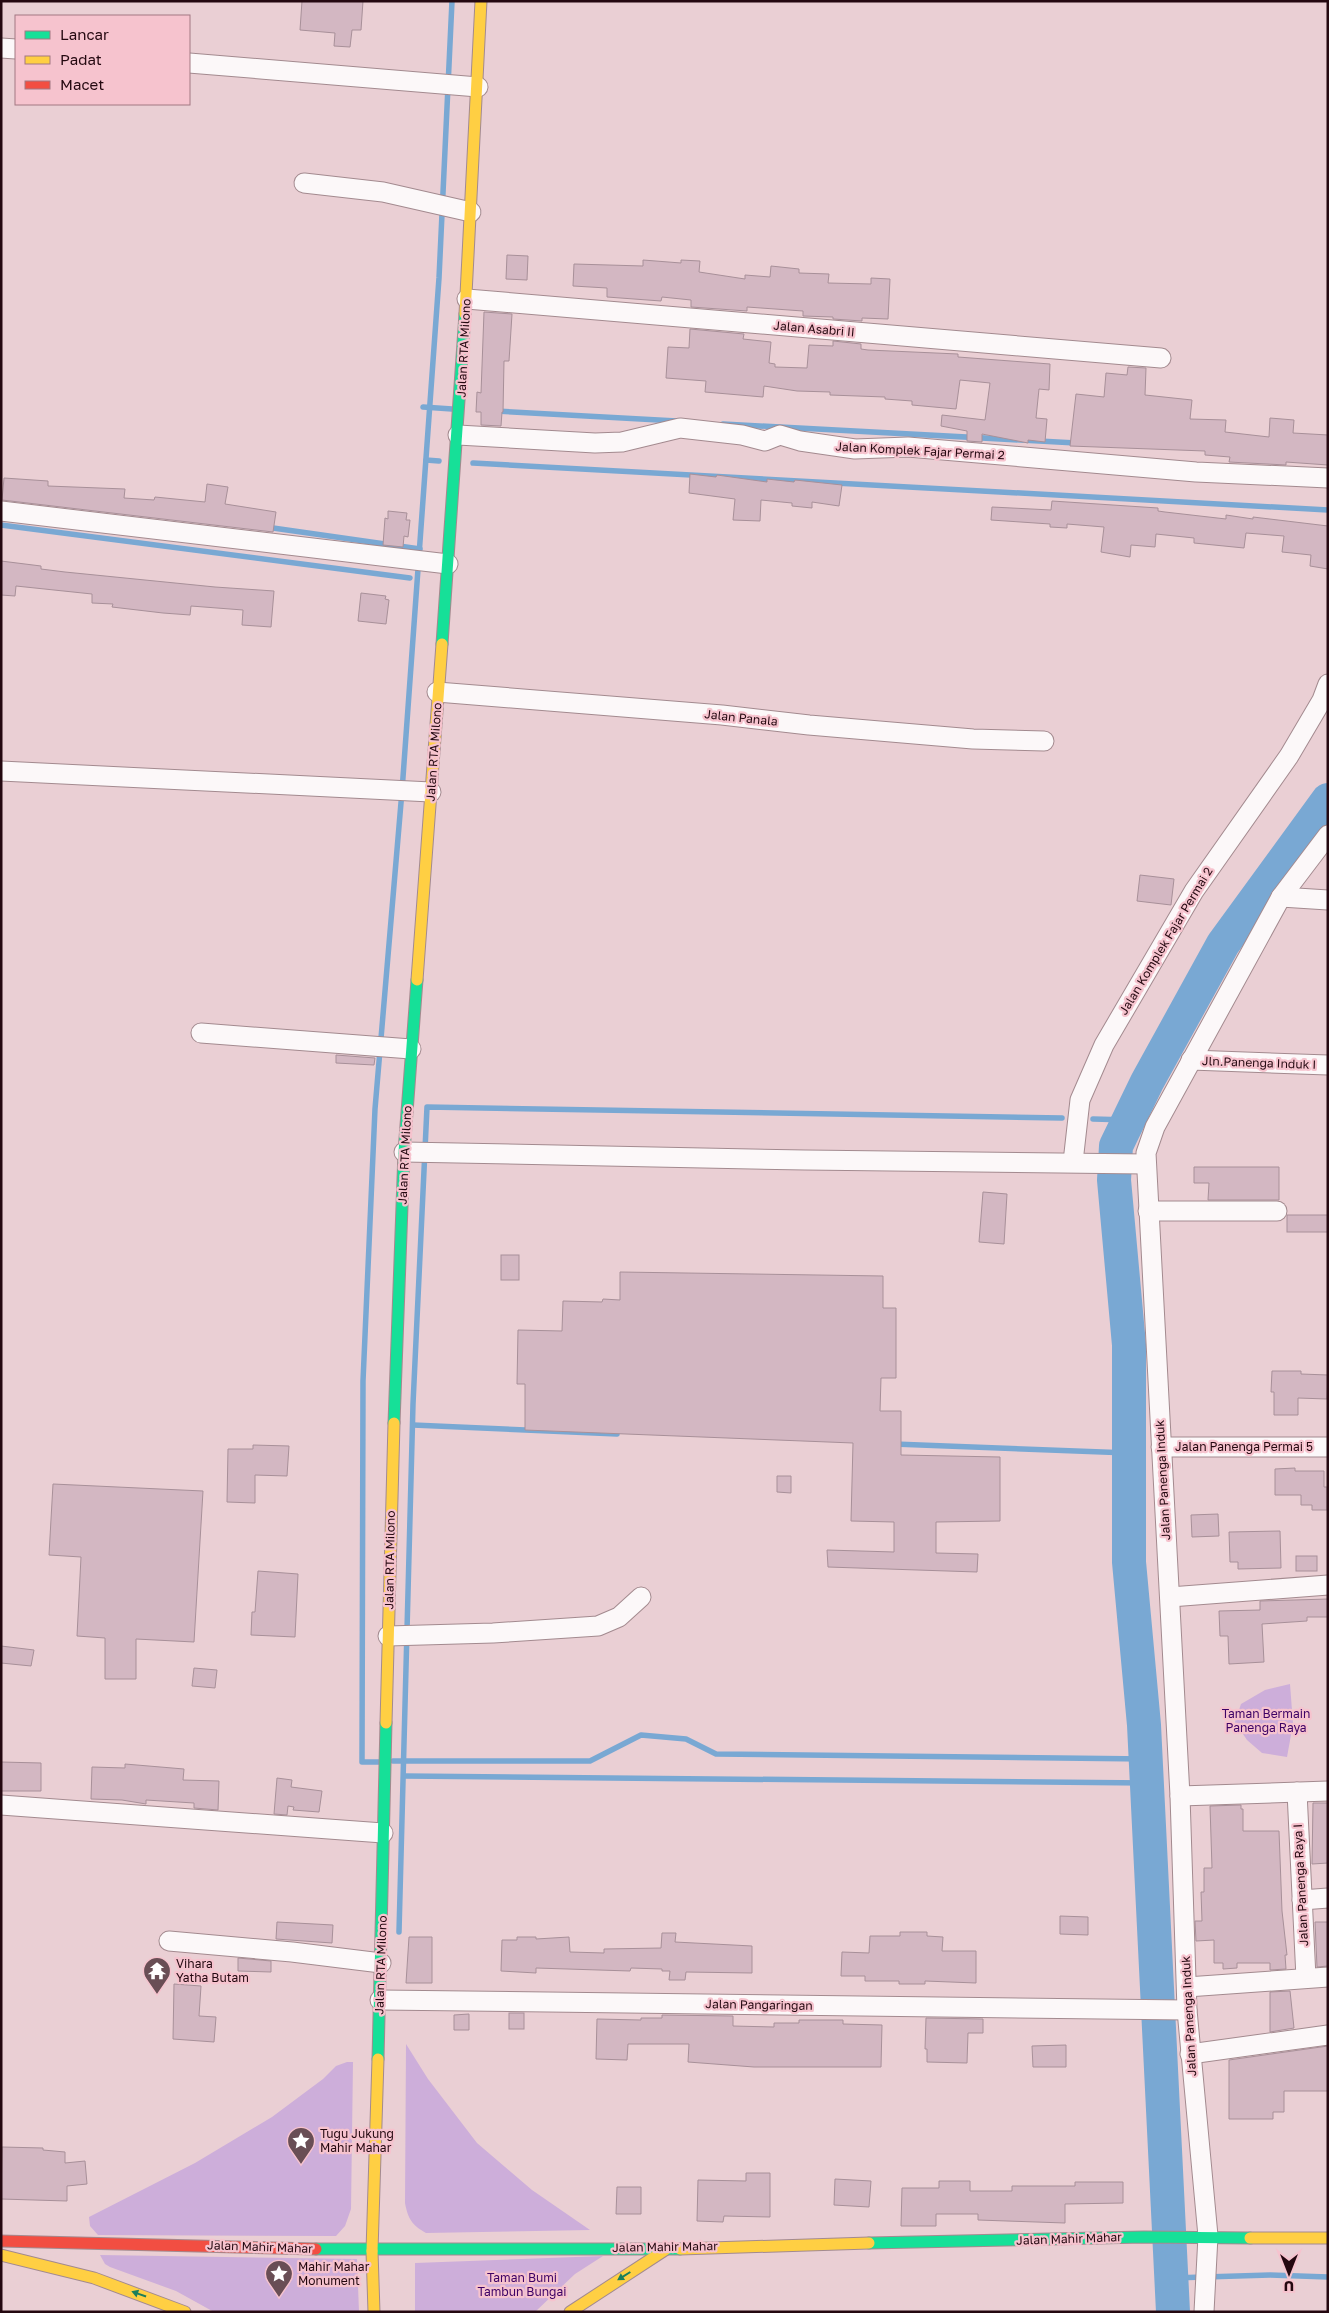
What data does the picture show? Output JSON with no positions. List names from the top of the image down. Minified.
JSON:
{"streets":{"main road":["Jalan RTA Milono","Jalan Mahir Mahar"],"street":["Jalan Asabri II","Jalan Komplek Fajar Permai 2","Jalan Panala","Jln.Panenga Induk I","Jalan Panenga Permai 5","Jalan Panenga Induk","Jalan Panenga Raya I","Jalan Pangaringan"]},"crossings":[["Jalan Asabri II","Jalan RTA Milono"],["Jalan RTA Milono","Jalan Komplek Fajar Permai 2"],["Jalan RTA Milono","Jalan Panala"],["Jalan RTA Milono","Jalan Pangaringan"],["Jalan RTA Milono","Jalan Mahir Mahar"],["Jln.Panenga Induk I","Jalan Panenga Induk"],["Jalan Panenga Permai 5","Jalan Panenga Induk"],["Jalan Panenga Induk","Jalan Pangaringan"],["Jalan Panenga Induk","Jalan Mahir Mahar"]],"parks":["Taman Bermain Panenga Raya","Taman Bumi Tambun Bungai"],"places":{"temple":["Vihara Yatha Butam"],"place":["Tugu Jukung Mahir Mahar","Mahir Mahar Monument"]},"legend":["Lancar","Padat","Macet"],"north":"bottom"}
